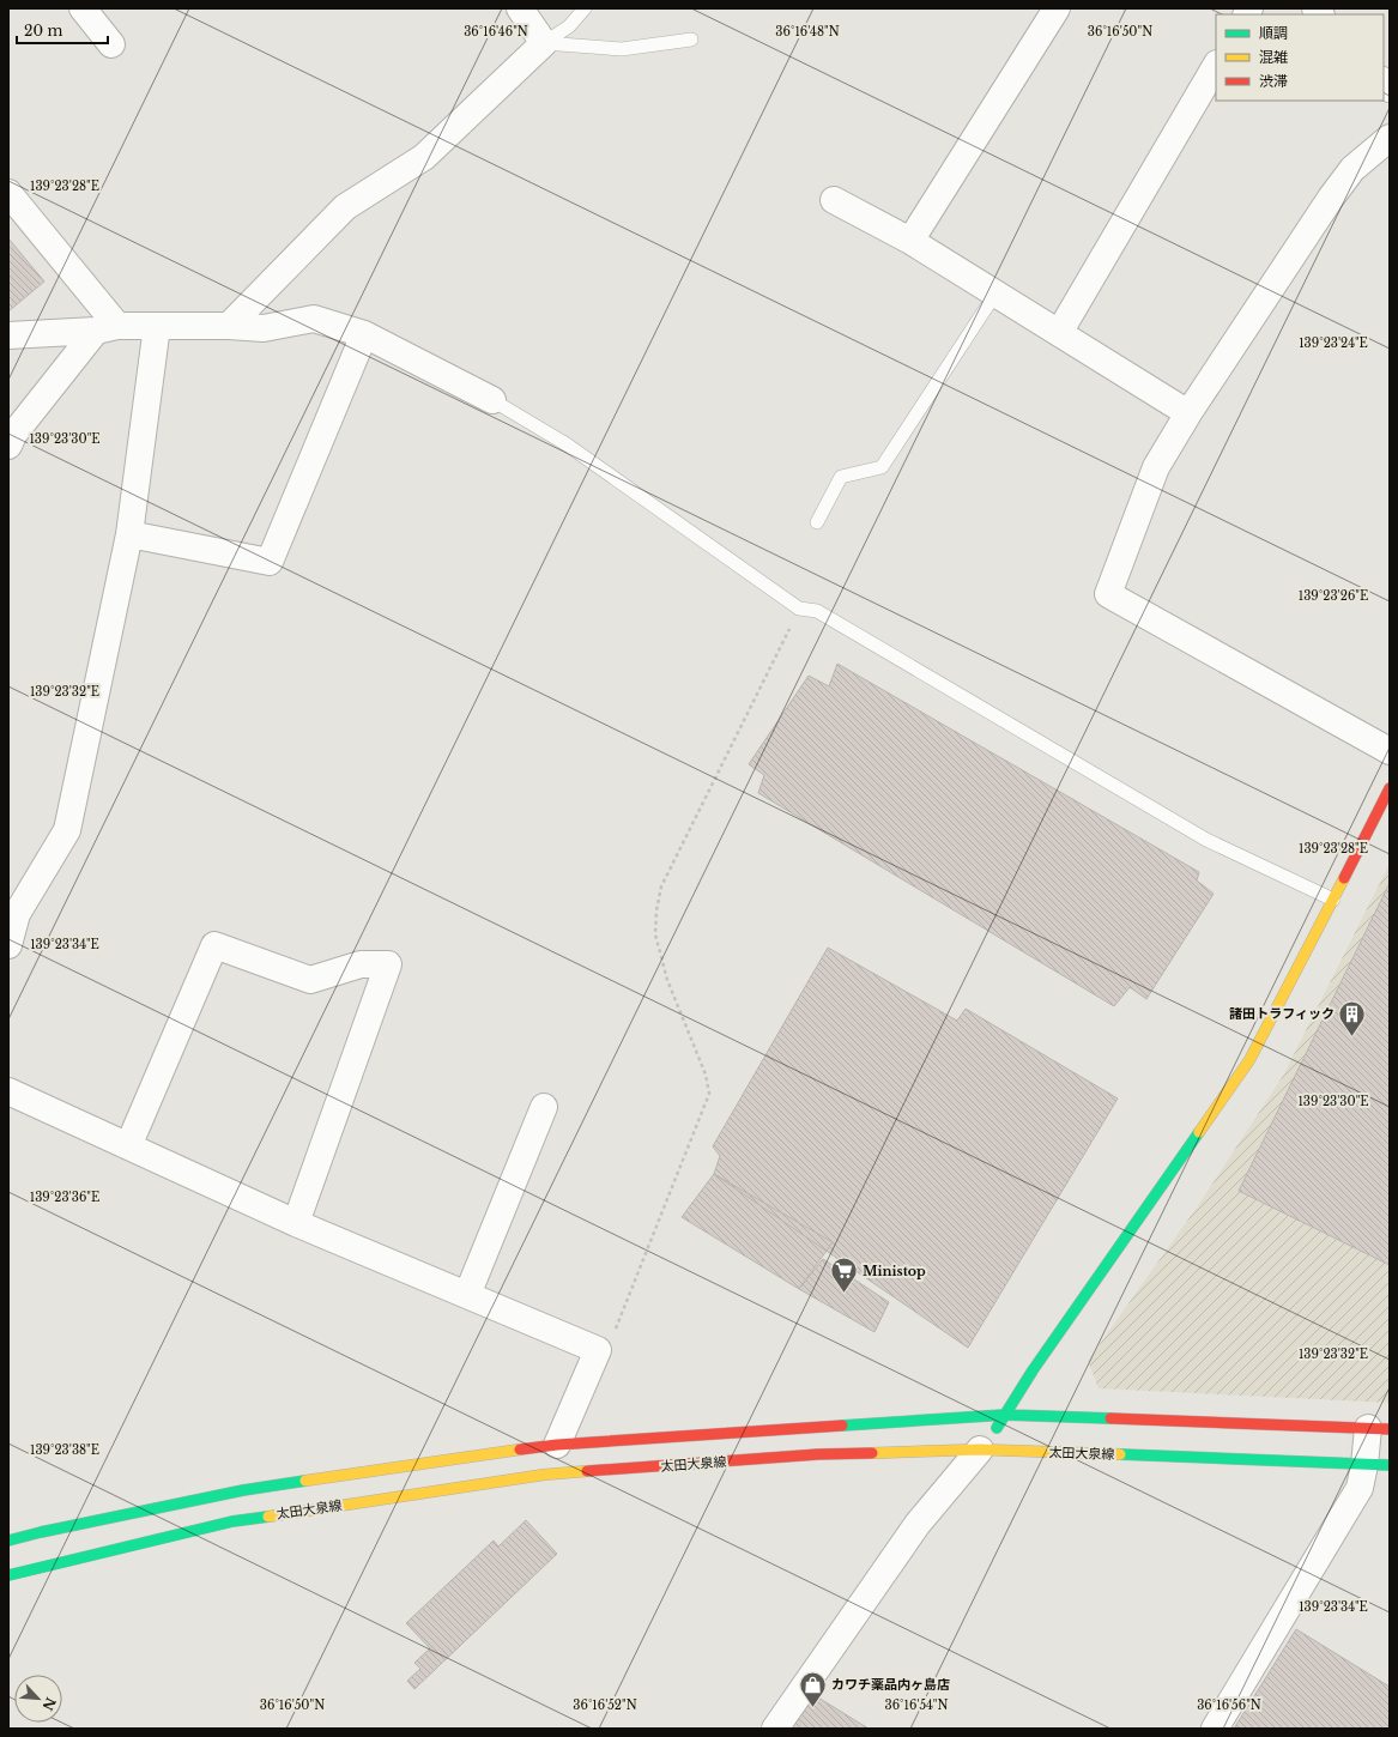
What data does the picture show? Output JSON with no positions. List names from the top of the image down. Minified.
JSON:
{"streets":{"main road":["太田大泉線"]},"places":{"building":["諸田トラフィック"],"supermarket":["Ministop"],"shop":["カワチ薬品内ヶ島店"]},"legend":["順調","混雑","渋滞"],"scale_bar":"20 m","north":"bottom right","coordinates":["36°16'46\"N","36°16'48\"N","36°16'50\"N","139°23'28\"E","139°23'24\"E","139°23'30\"E","139°23'26\"E","139°23'32\"E","139°23'34\"E","139°23'36\"E","139°23'38\"E","36°16'52\"N","36°16'54\"N","36°16'56\"N"]}
